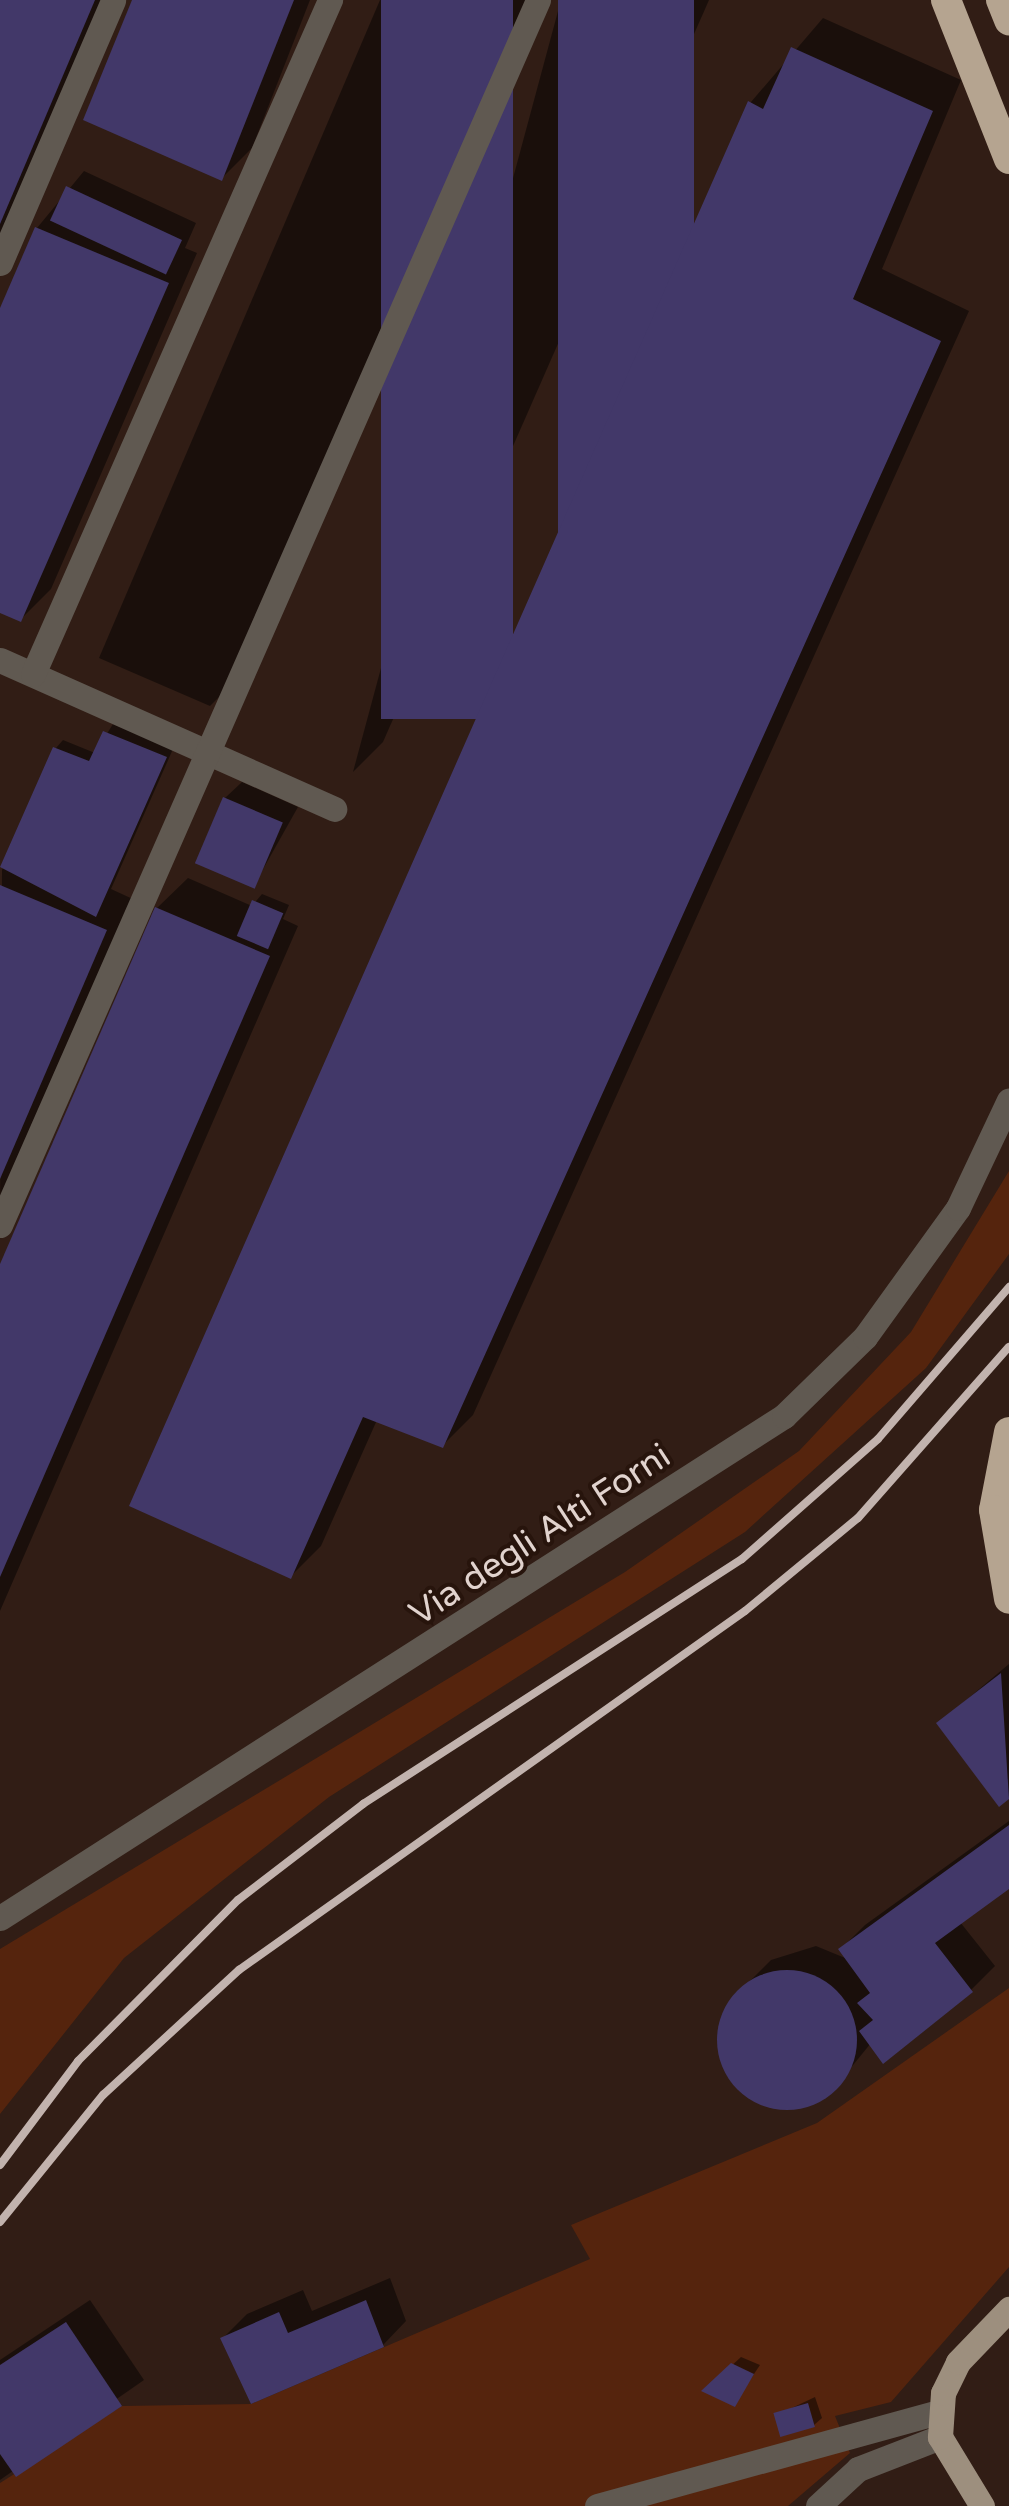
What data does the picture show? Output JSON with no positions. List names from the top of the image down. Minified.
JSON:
{"streets":{"street":["Via degli Alti Forni"]}}
